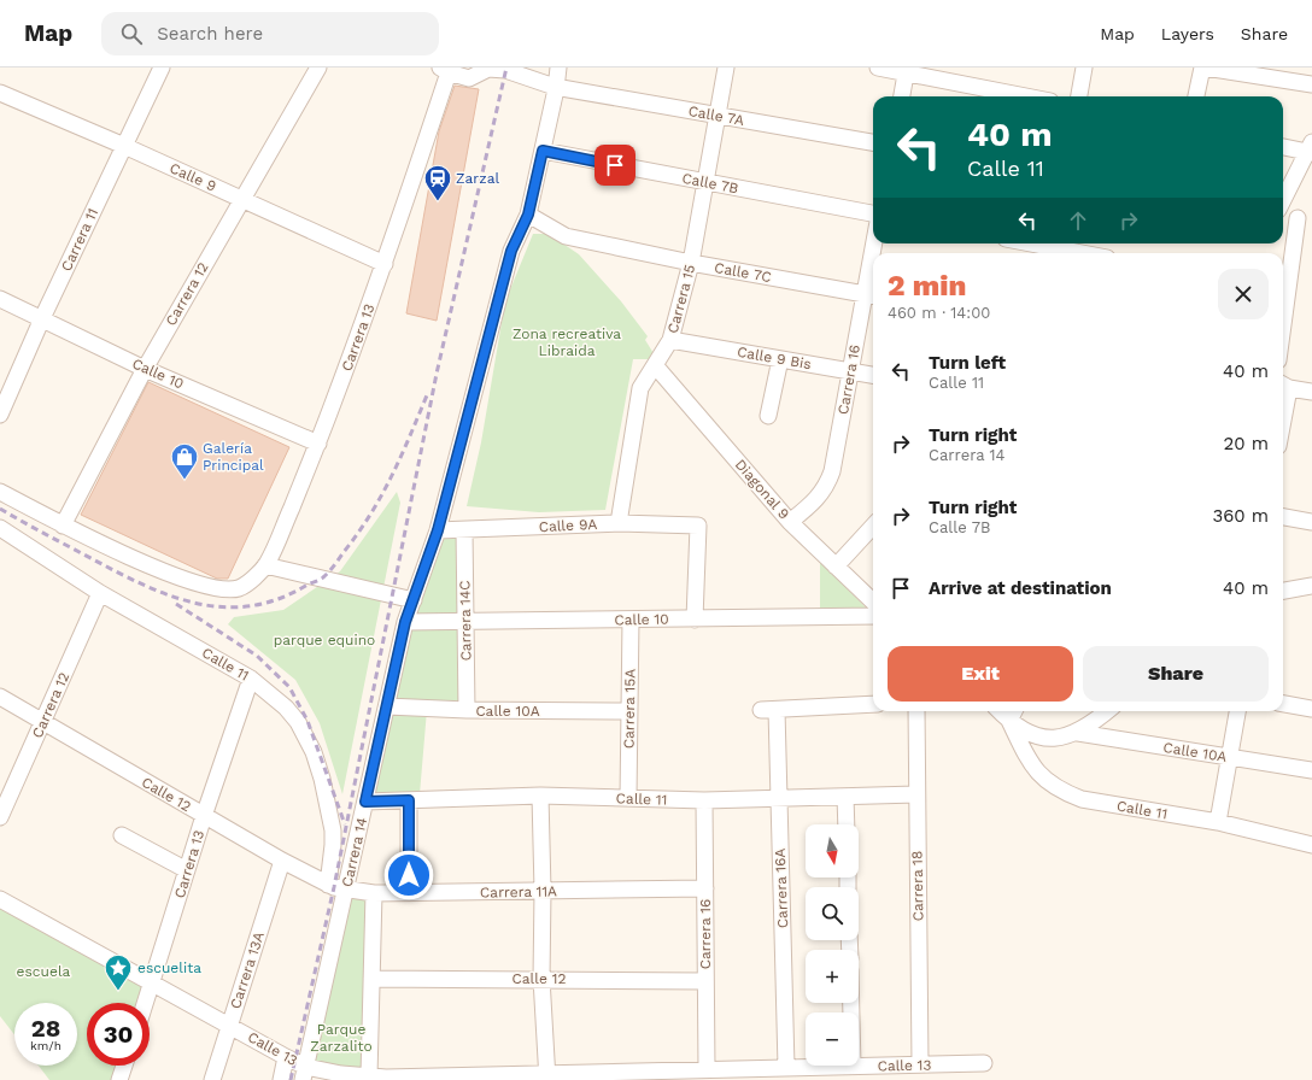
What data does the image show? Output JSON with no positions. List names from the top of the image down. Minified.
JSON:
{"streets":{"street":["Calle 7A","Calle 9","Calle 7B","Carrera 11","Calle 7C","Carrera 12","Carrera 15","Carrera 13","Calle 9 Bis","Calle 10","Carrera 16","Diagonal 9","Calle 9A","Carrera 14C","Calle 11","Carrera 15A","Calle 10A","Calle 12","Carrera 14","Carrera 18","Carrera 16A","Carrera 11A","Carrera 13A","Calle 13"]},"crossings":[["Calle 7A","Carrera 15"],["Calle 7A","Carrera 13"],["Calle 7A","Carrera 14"],["Calle 9","Carrera 11"],["Calle 9","Carrera 12"],["Calle 9","Carrera 13"],["Calle 7B","Carrera 15"],["Calle 7B","Carrera 14"],["Carrera 11","Calle 10"],["Calle 7C","Carrera 15"],["Calle 7C","Carrera 16"],["Calle 7C","Carrera 14"],["Carrera 12","Carrera 13"],["Carrera 12","Calle 10"],["Carrera 12","Calle 11"],["Carrera 12","Calle 12"],["Carrera 15","Calle 9 Bis"],["Carrera 15","Diagonal 9"],["Carrera 15","Calle 9A"],["Carrera 13","Calle 10"],["Carrera 13","Calle 11"],["Carrera 13","Calle 12"],["Carrera 13","Calle 13"],["Calle 9 Bis","Carrera 16"],["Calle 10","Calle 9A"],["Calle 10","Carrera 14C"],["Calle 10","Carrera 15A"],["Calle 10","Carrera 14"],["Carrera 16","Diagonal 9"],["Carrera 16","Calle 11"],["Carrera 16","Calle 12"],["Carrera 16","Carrera 11A"],["Carrera 16","Calle 13"],["Calle 9A","Carrera 14C"],["Calle 9A","Carrera 14"],["Carrera 14C","Calle 10A"],["Calle 11","Carrera 15A"],["Calle 11","Calle 12"],["Calle 11","Carrera 14"],["Calle 11","Carrera 18"],["Calle 11","Carrera 16A"],["Calle 11","Carrera 11A"],["Carrera 15A","Calle 10A"],["Calle 10A","Carrera 14"],["Calle 12","Carrera 14"],["Calle 12","Carrera 11A"],["Calle 12","Carrera 13A"],["Carrera 14","Carrera 11A"],["Carrera 14","Calle 13"],["Carrera 18","Calle 13"],["Carrera 16A","Calle 13"],["Carrera 13A","Calle 13"]],"parks":["Zona recreativa Libraida","parque equino","escuela","Parque Zarzalito"],"places":{"station":["Zarzal"],"shop":["Galería Principal"],"place":["escuelita"]},"north":"bottom","page":{"header":"Map","search":"Search here","nav":["Map","Layers","Share"],"turn":["40 m","Calle 11"],"heading":["2 min","460 m · 14:00"],"list":[{"name":"Turn left","note":"Calle 11","value":"40 m"},{"name":"Turn right","note":"Carrera 14","value":"20 m"},{"name":"Turn right","note":"Calle 7B","value":"360 m"},{"name":"Arrive at destination","value":"40 m"}],"buttons":["Exit","Share"],"map_buttons":["+","−"],"speed":"28 km/h","limit":"30"}}
